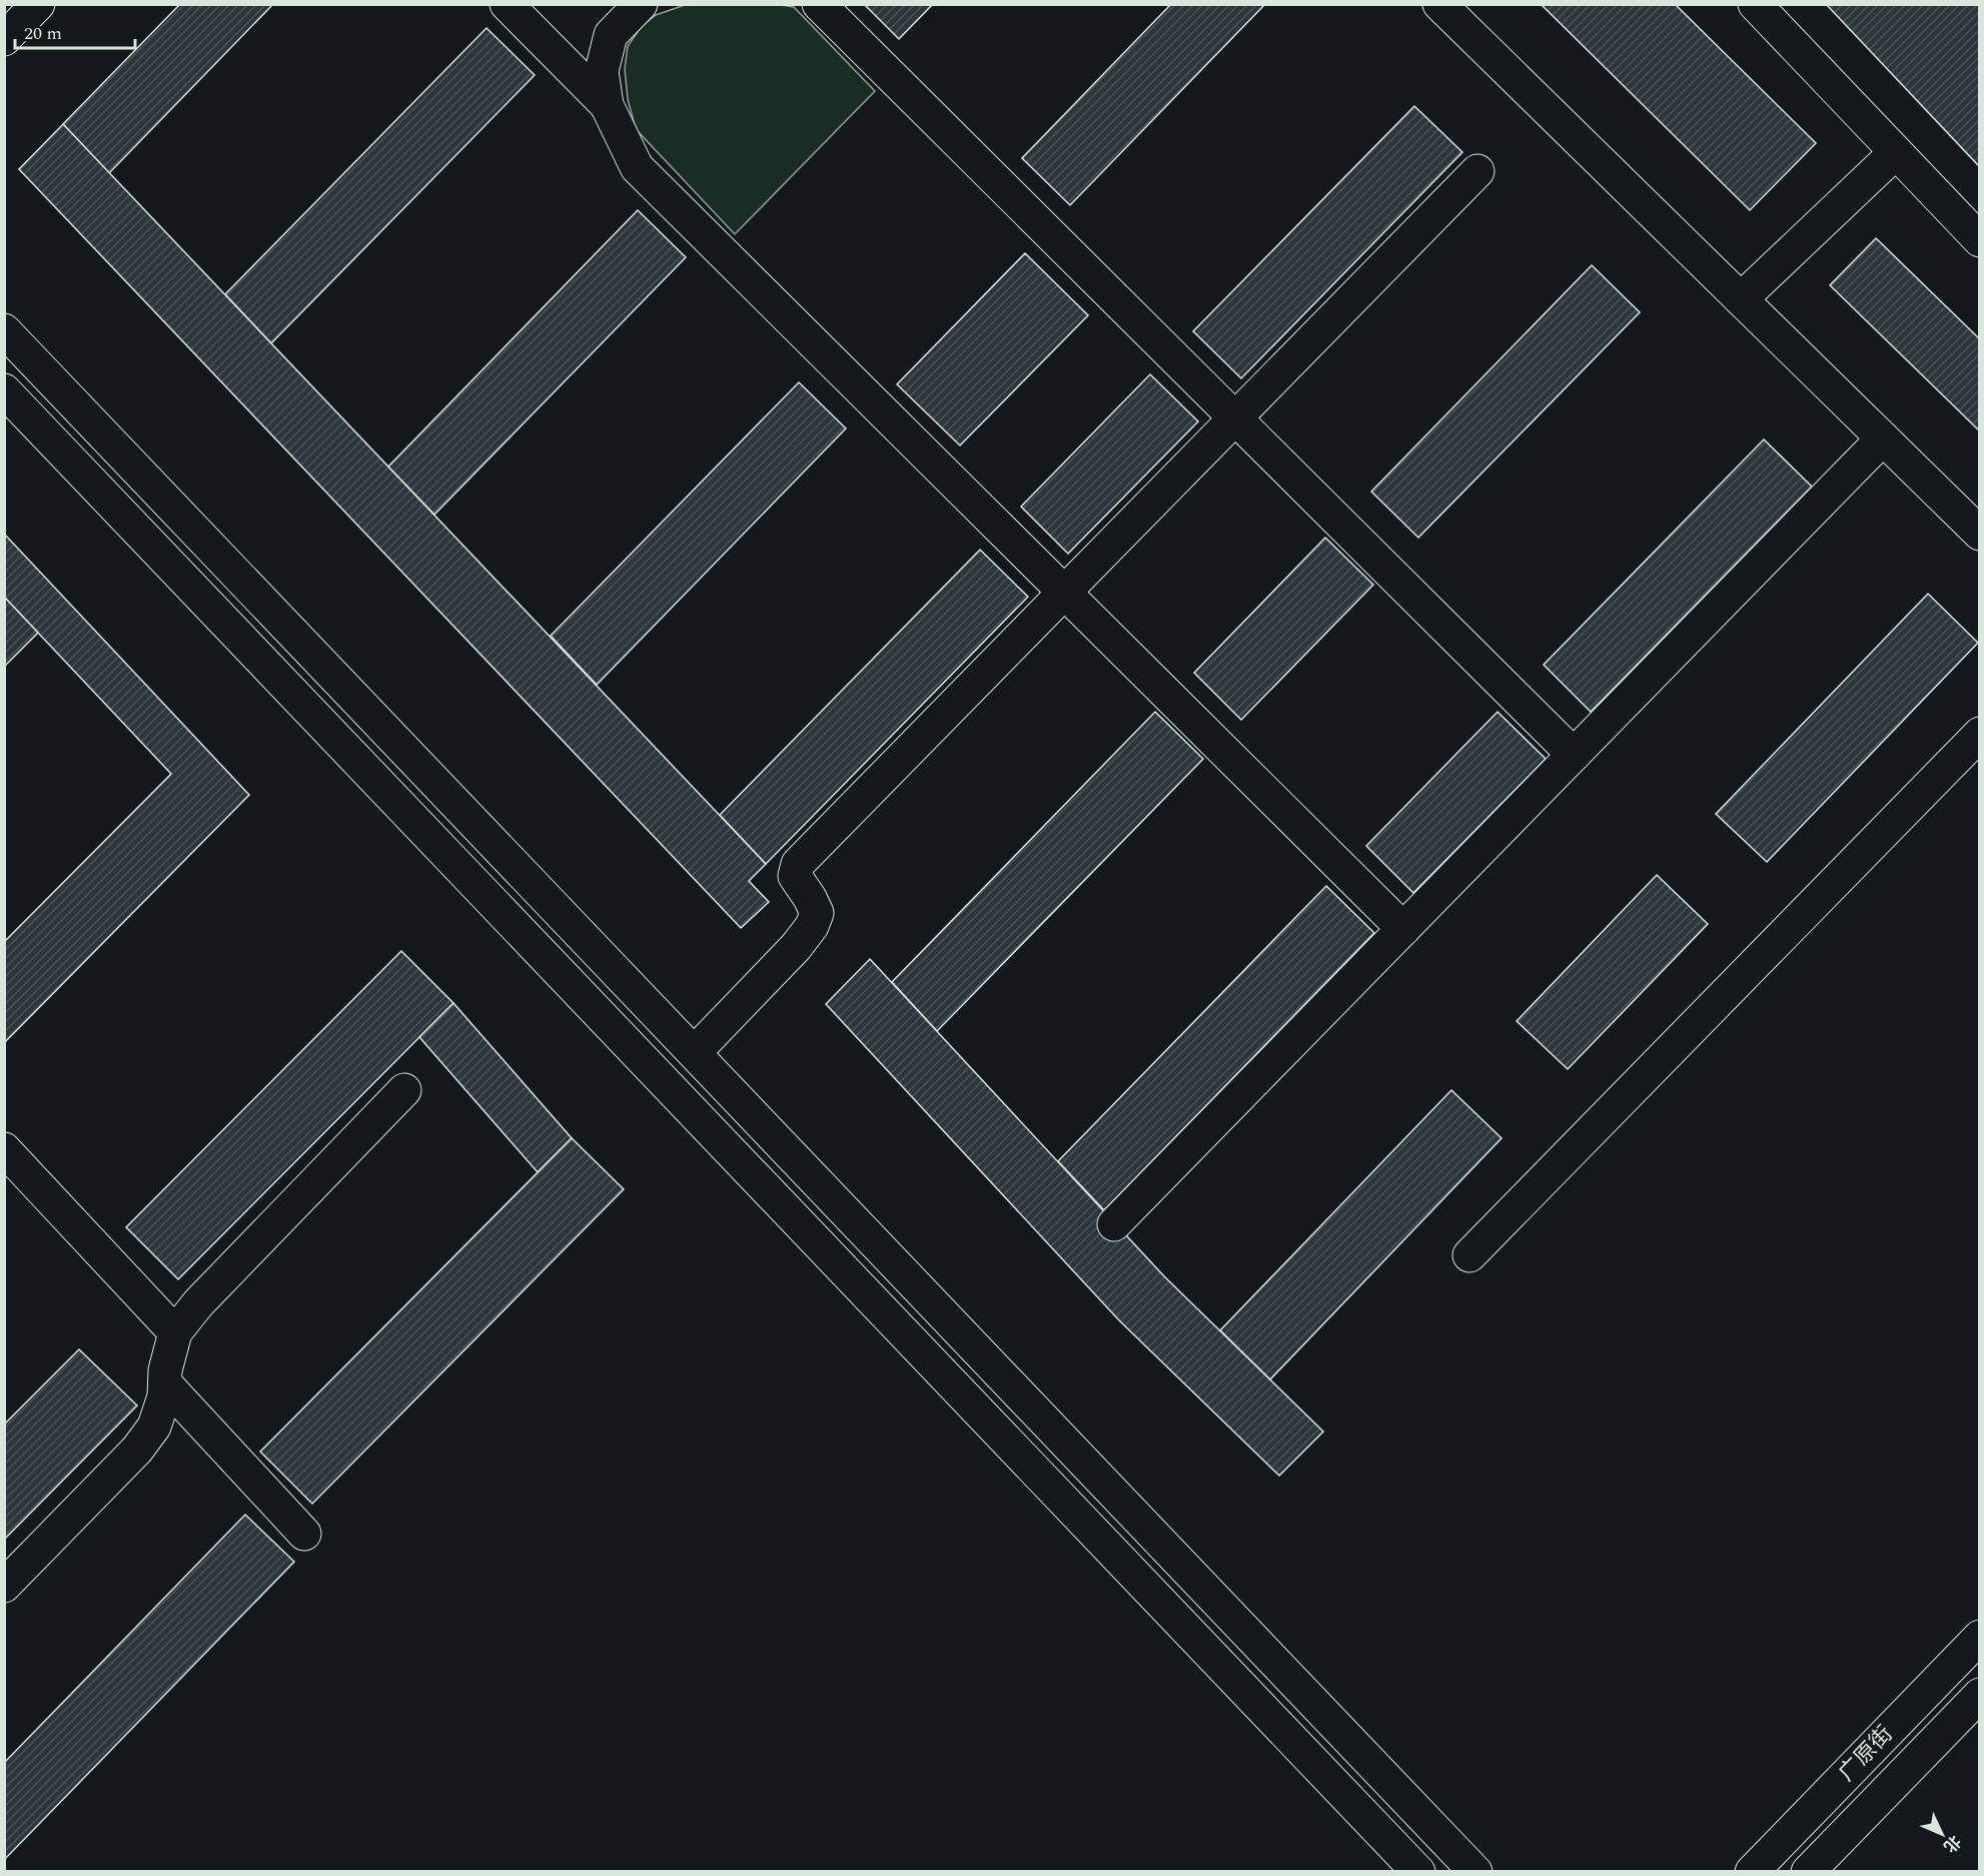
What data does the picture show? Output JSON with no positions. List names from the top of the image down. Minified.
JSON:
{"streets":{"street":["广原街"]},"scale_bar":"20 m","north":"bottom right"}
